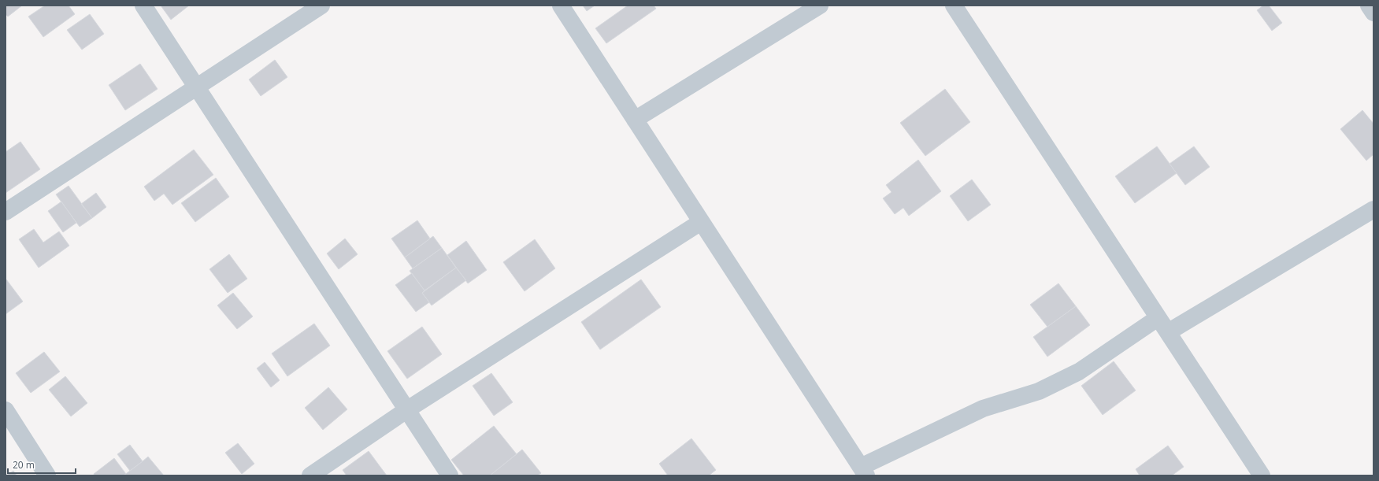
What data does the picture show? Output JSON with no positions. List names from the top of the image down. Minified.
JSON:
{"scale_bar":"20 m"}
